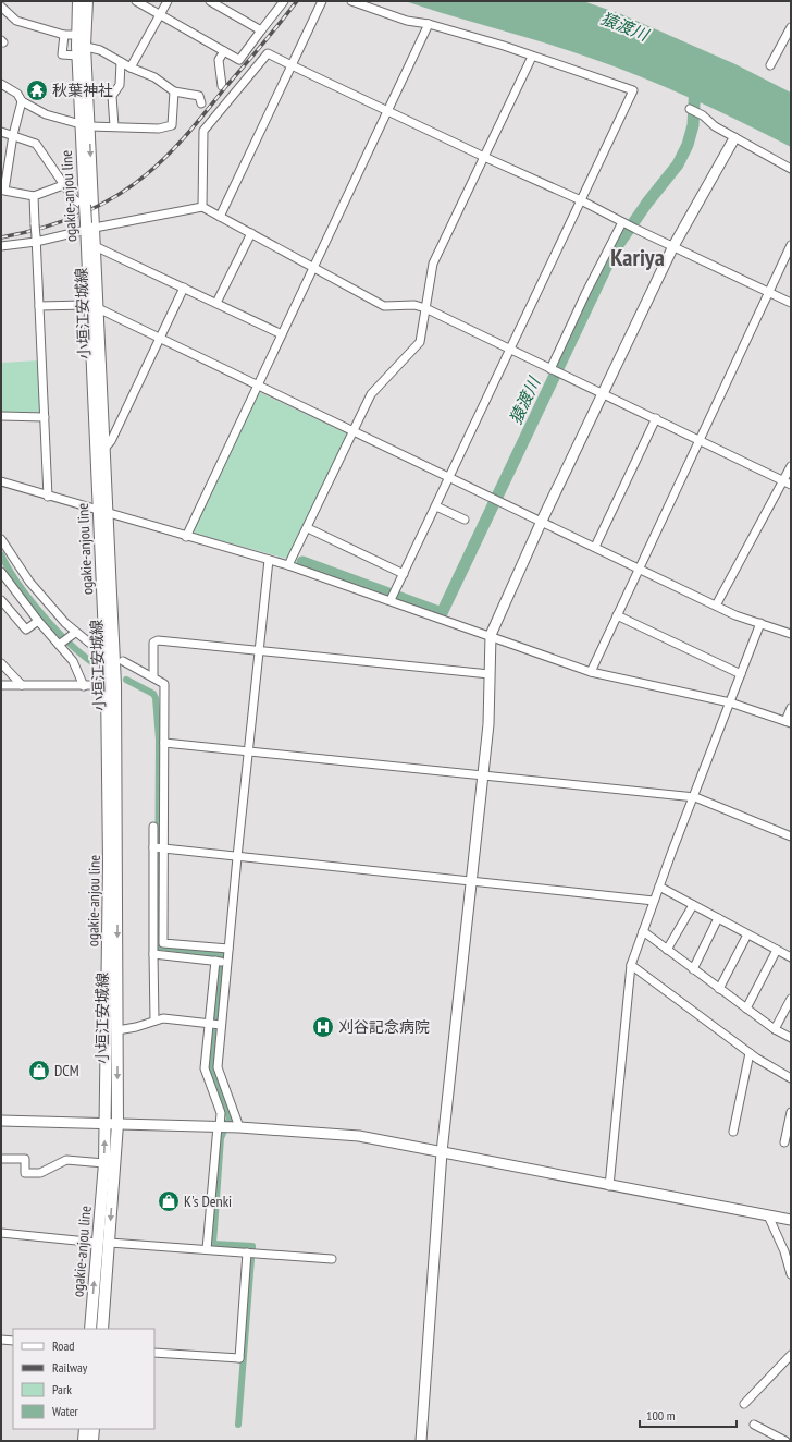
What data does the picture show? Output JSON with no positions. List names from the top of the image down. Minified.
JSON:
{"streets":{"main road":["ogakie-anjou line","小垣江安城線"]},"crossings":[["ogakie-anjou line","小垣江安城線"]],"one_way":["小垣江安城線"],"districts":["Kariya"],"water":["猿渡川"],"places":{"temple":["秋葉神社"],"hospital":["刈谷記念病院"],"shop":["DCM","K's Denki"]},"legend":["Road","Railway","Park","Water"],"scale_bar":"100 m"}
